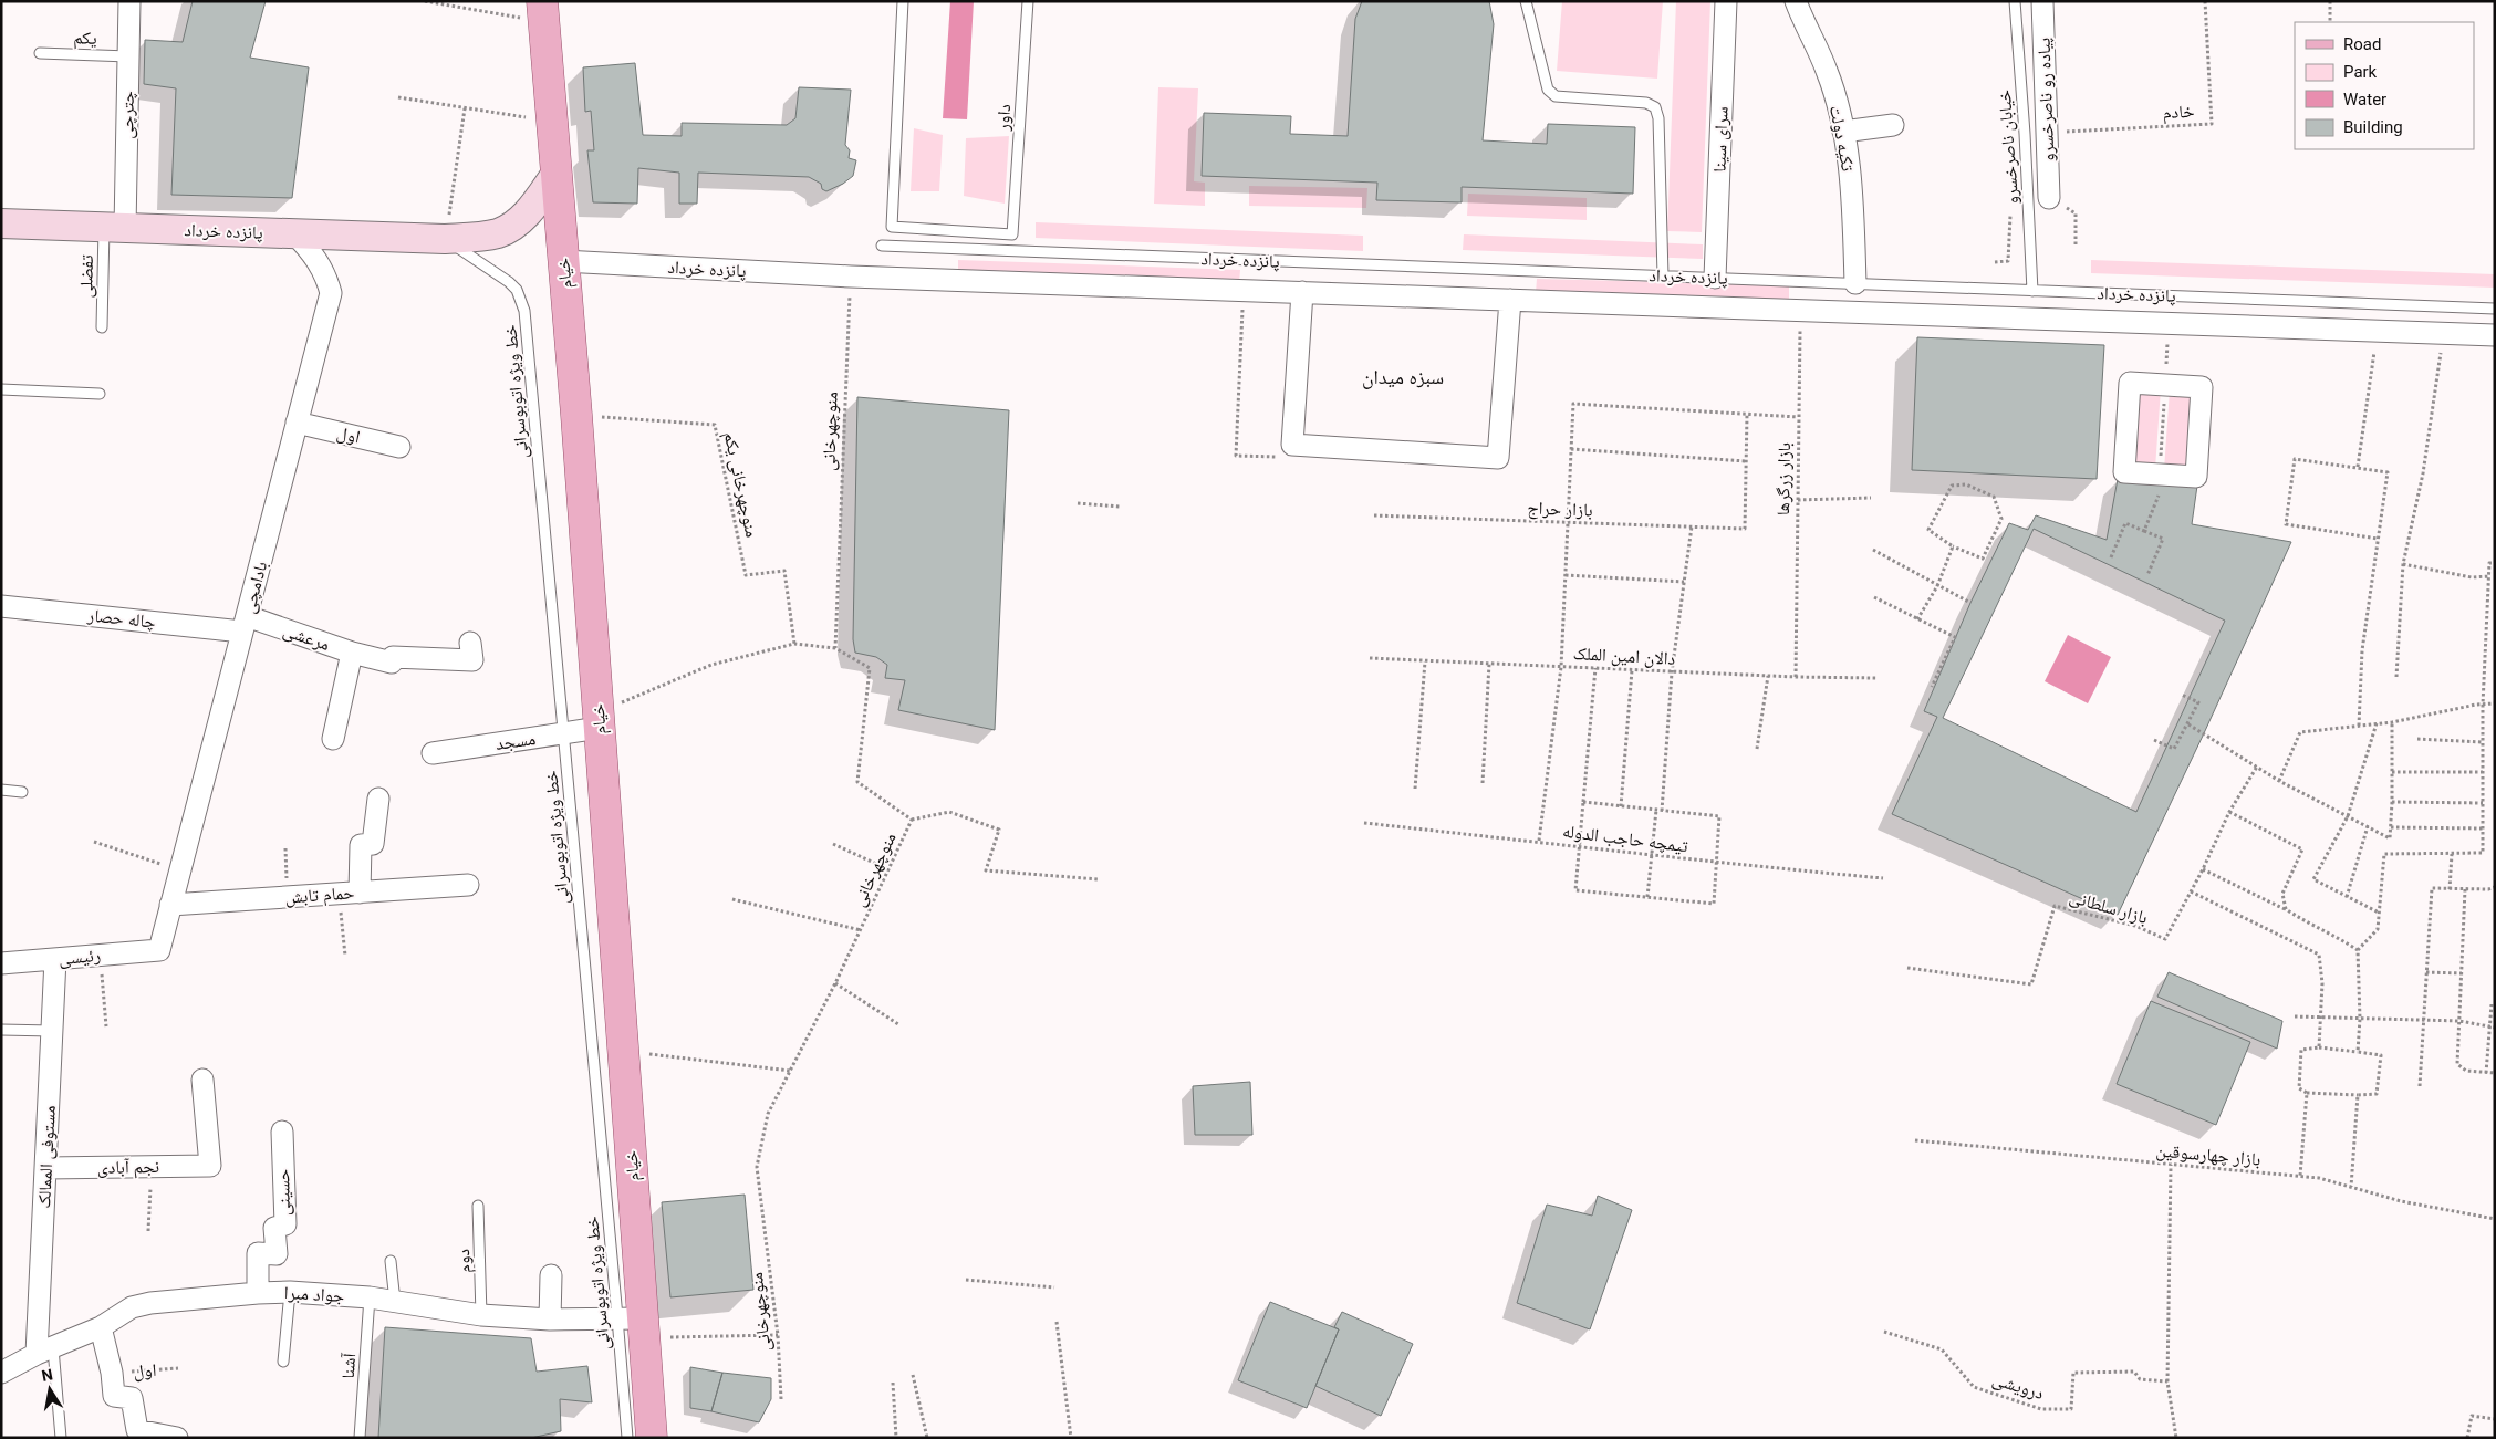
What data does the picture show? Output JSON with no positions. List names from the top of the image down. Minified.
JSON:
{"streets":{"main road":["پانزده خرداد","خیام"],"street":["پیاده رو ناصرخسرو","چترچی","تکیه دولت","سرای سینا","اول","بادامچی","چاله حصار","مرعشی","مسجد","حمام تابش","رئیسی","مستوفی الممالک","نجم آبادی","حسینی","جواد مبرا"],"lane":["یکم","داور","خیابان ناصرخسرو","تفضلی","خط ویژه اتوبوسرانی","دوم","آشنا"],"path":["خادم","منوچهرخانی","بازار زرگرها","منوچهرخانی یکم","بازار حراج","دالان امین الملک","تیمچه حاجب الدوله","بازار سلطانی","بازار چهارسوقین","درویشی"]},"crossings":[["یکم","چترچی"],["پیاده رو ناصرخسرو","خادم"],["چترچی","پانزده خرداد"],["چترچی","تفضلی"],["تکیه دولت","پانزده خرداد"],["سرای سینا","پانزده خرداد"],["خیابان ناصرخسرو","پانزده خرداد"],["پانزده خرداد","خیام"],["پانزده خرداد","تفضلی"],["پانزده خرداد","خط ویژه اتوبوسرانی"],["پانزده خرداد","منوچهرخانی"],["پانزده خرداد","بازار زرگرها"],["پانزده خرداد","بادامچی"],["خیام","خط ویژه اتوبوسرانی"],["خیام","منوچهرخانی یکم"],["خیام","مسجد"],["خیام","جواد مبرا"],["خط ویژه اتوبوسرانی","مسجد"],["خط ویژه اتوبوسرانی","جواد مبرا"],["اول","بادامچی"],["بازار زرگرها","دالان امین الملک"],["بادامچی","چاله حصار"],["بادامچی","مرعشی"],["بادامچی","حمام تابش"],["بادامچی","رئیسی"],["چاله حصار","مرعشی"],["رئیسی","مستوفی الممالک"],["مستوفی الممالک","نجم آبادی"],["مستوفی الممالک","جواد مبرا"],["حسینی","جواد مبرا"],["دوم","جواد مبرا"],["جواد مبرا","آشنا"]],"districts":["سبزه میدان"],"legend":["Road","Park","Water","Building"],"north":"top"}
